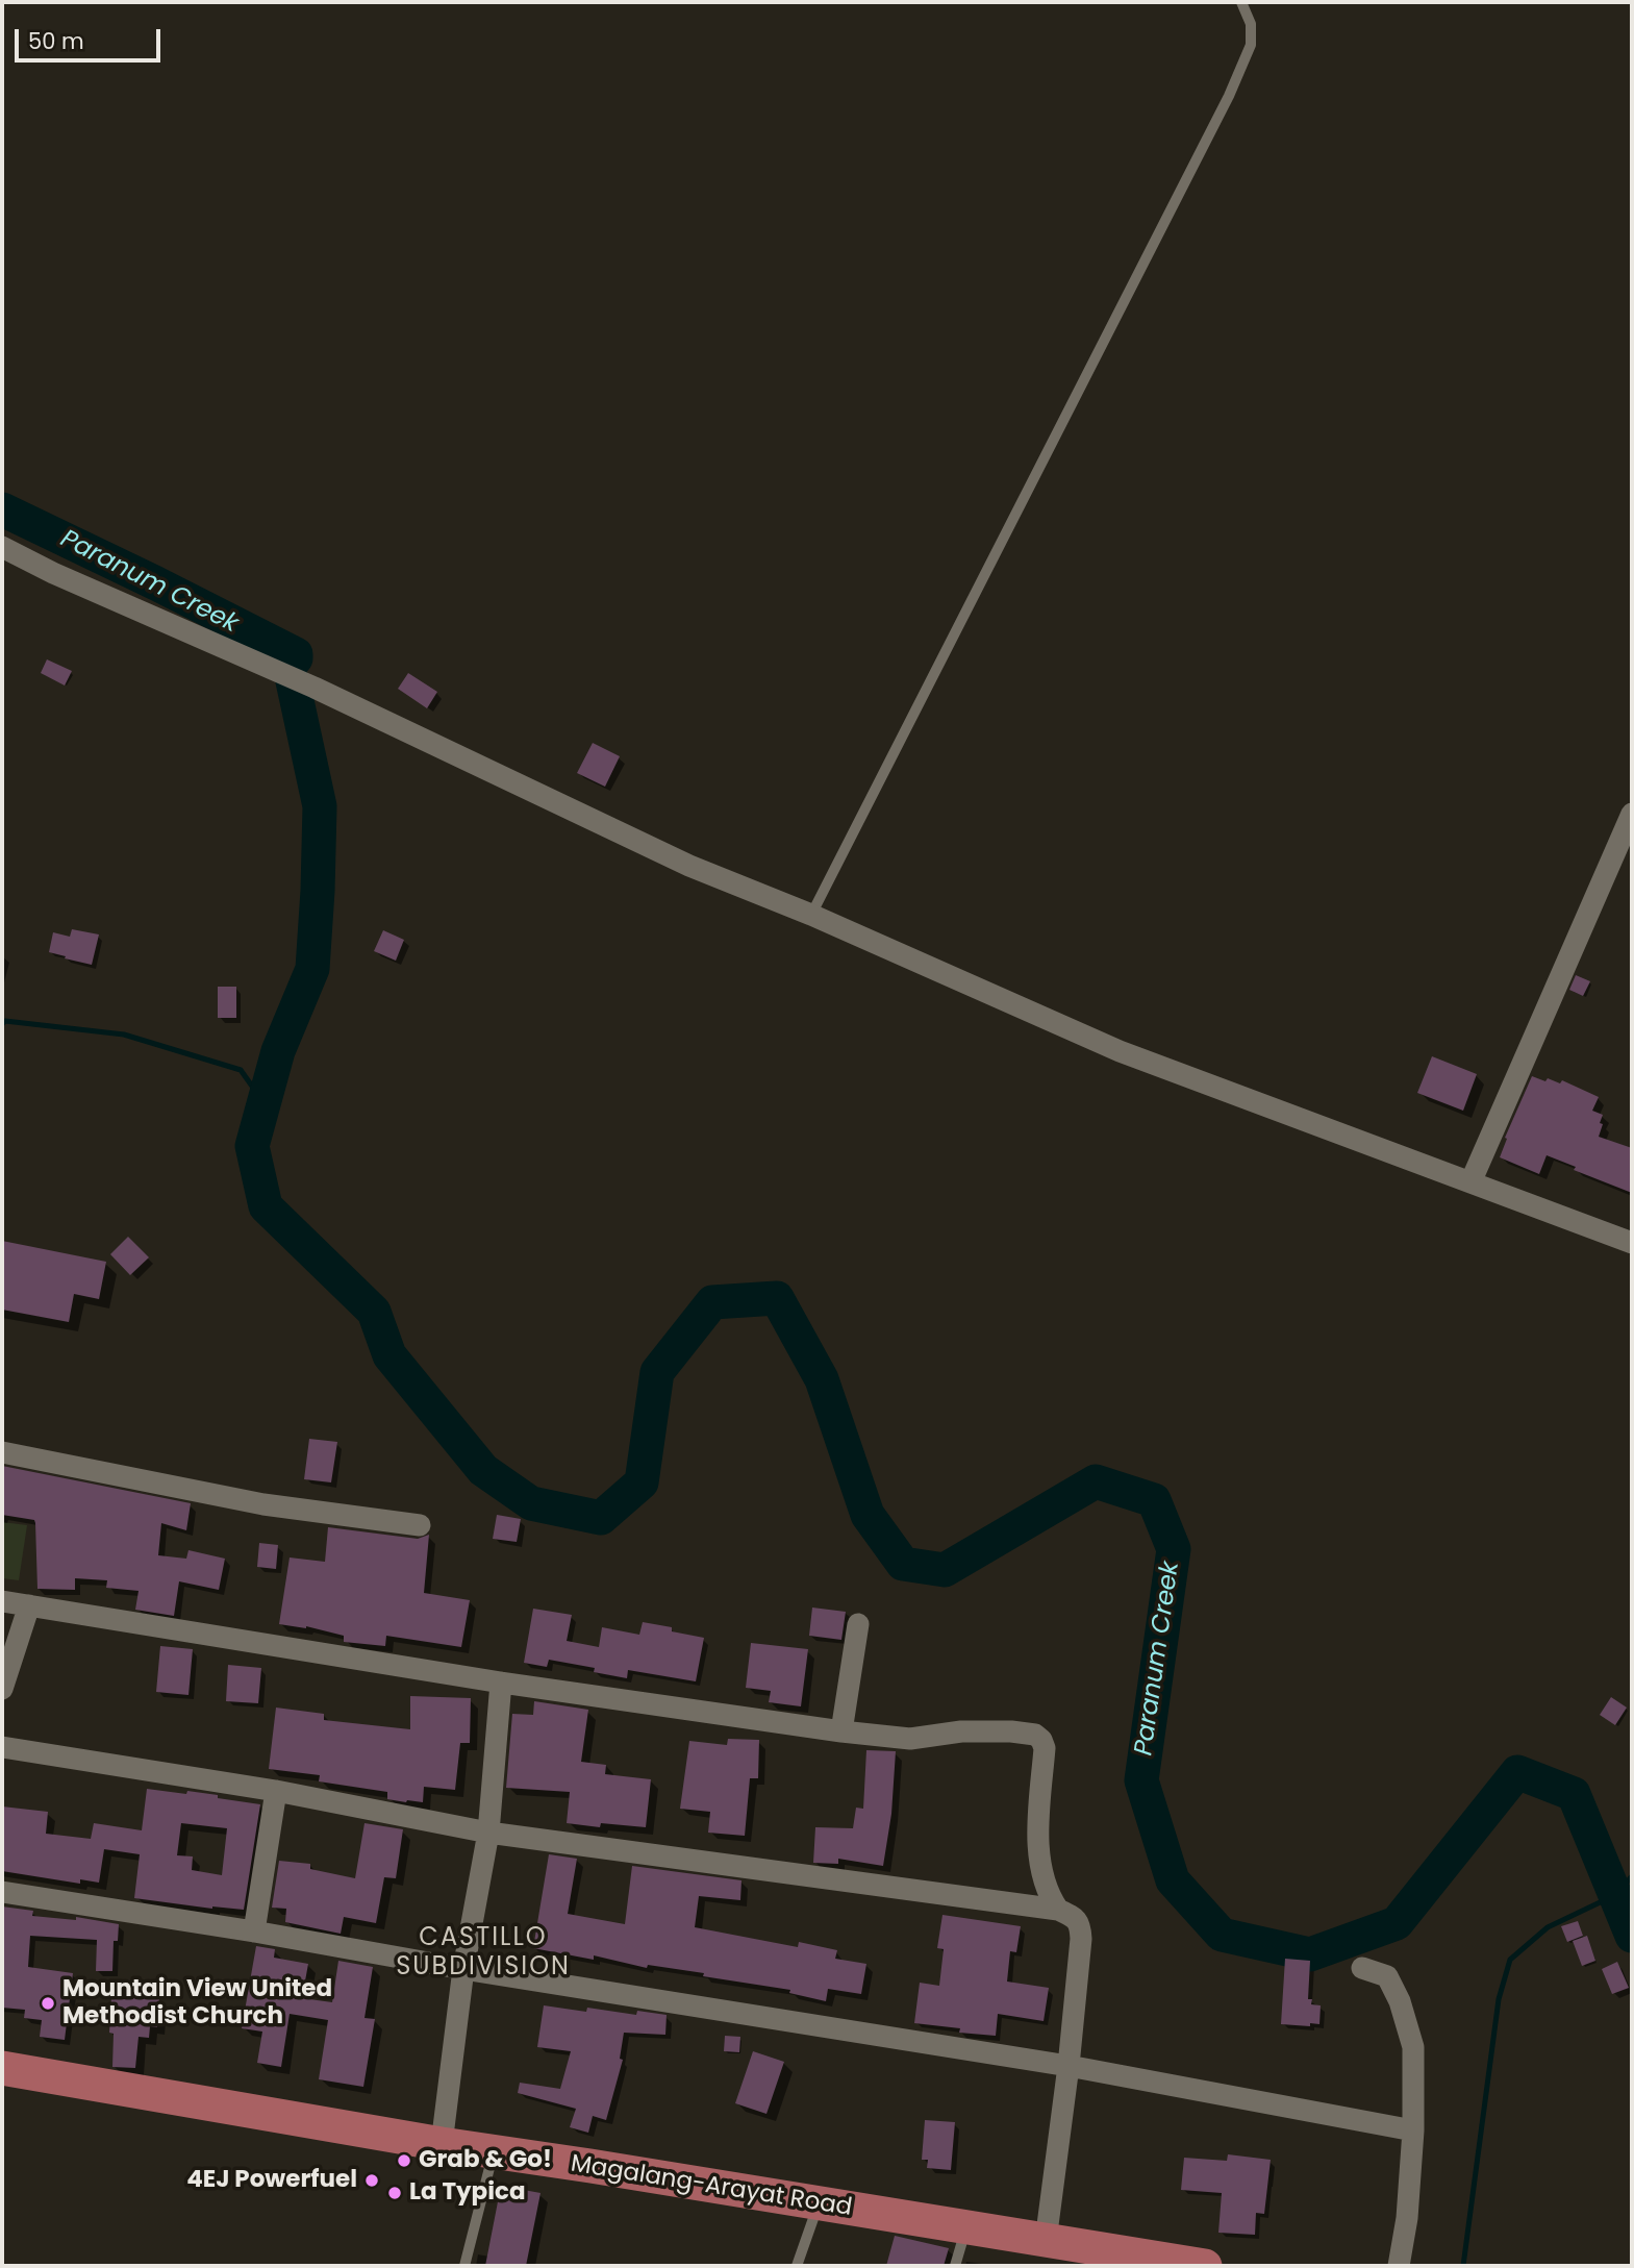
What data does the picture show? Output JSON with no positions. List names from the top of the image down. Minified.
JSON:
{"streets":{"main road":["Magalang-Arayat Road"]},"districts":["CASTILLO SUBDIVISION"],"water":["Paranum Creek"],"places":["Mountain View United Methodist Church","Grab & Go!","4EJ Powerfuel","La Typica"],"scale_bar":"50 m"}
